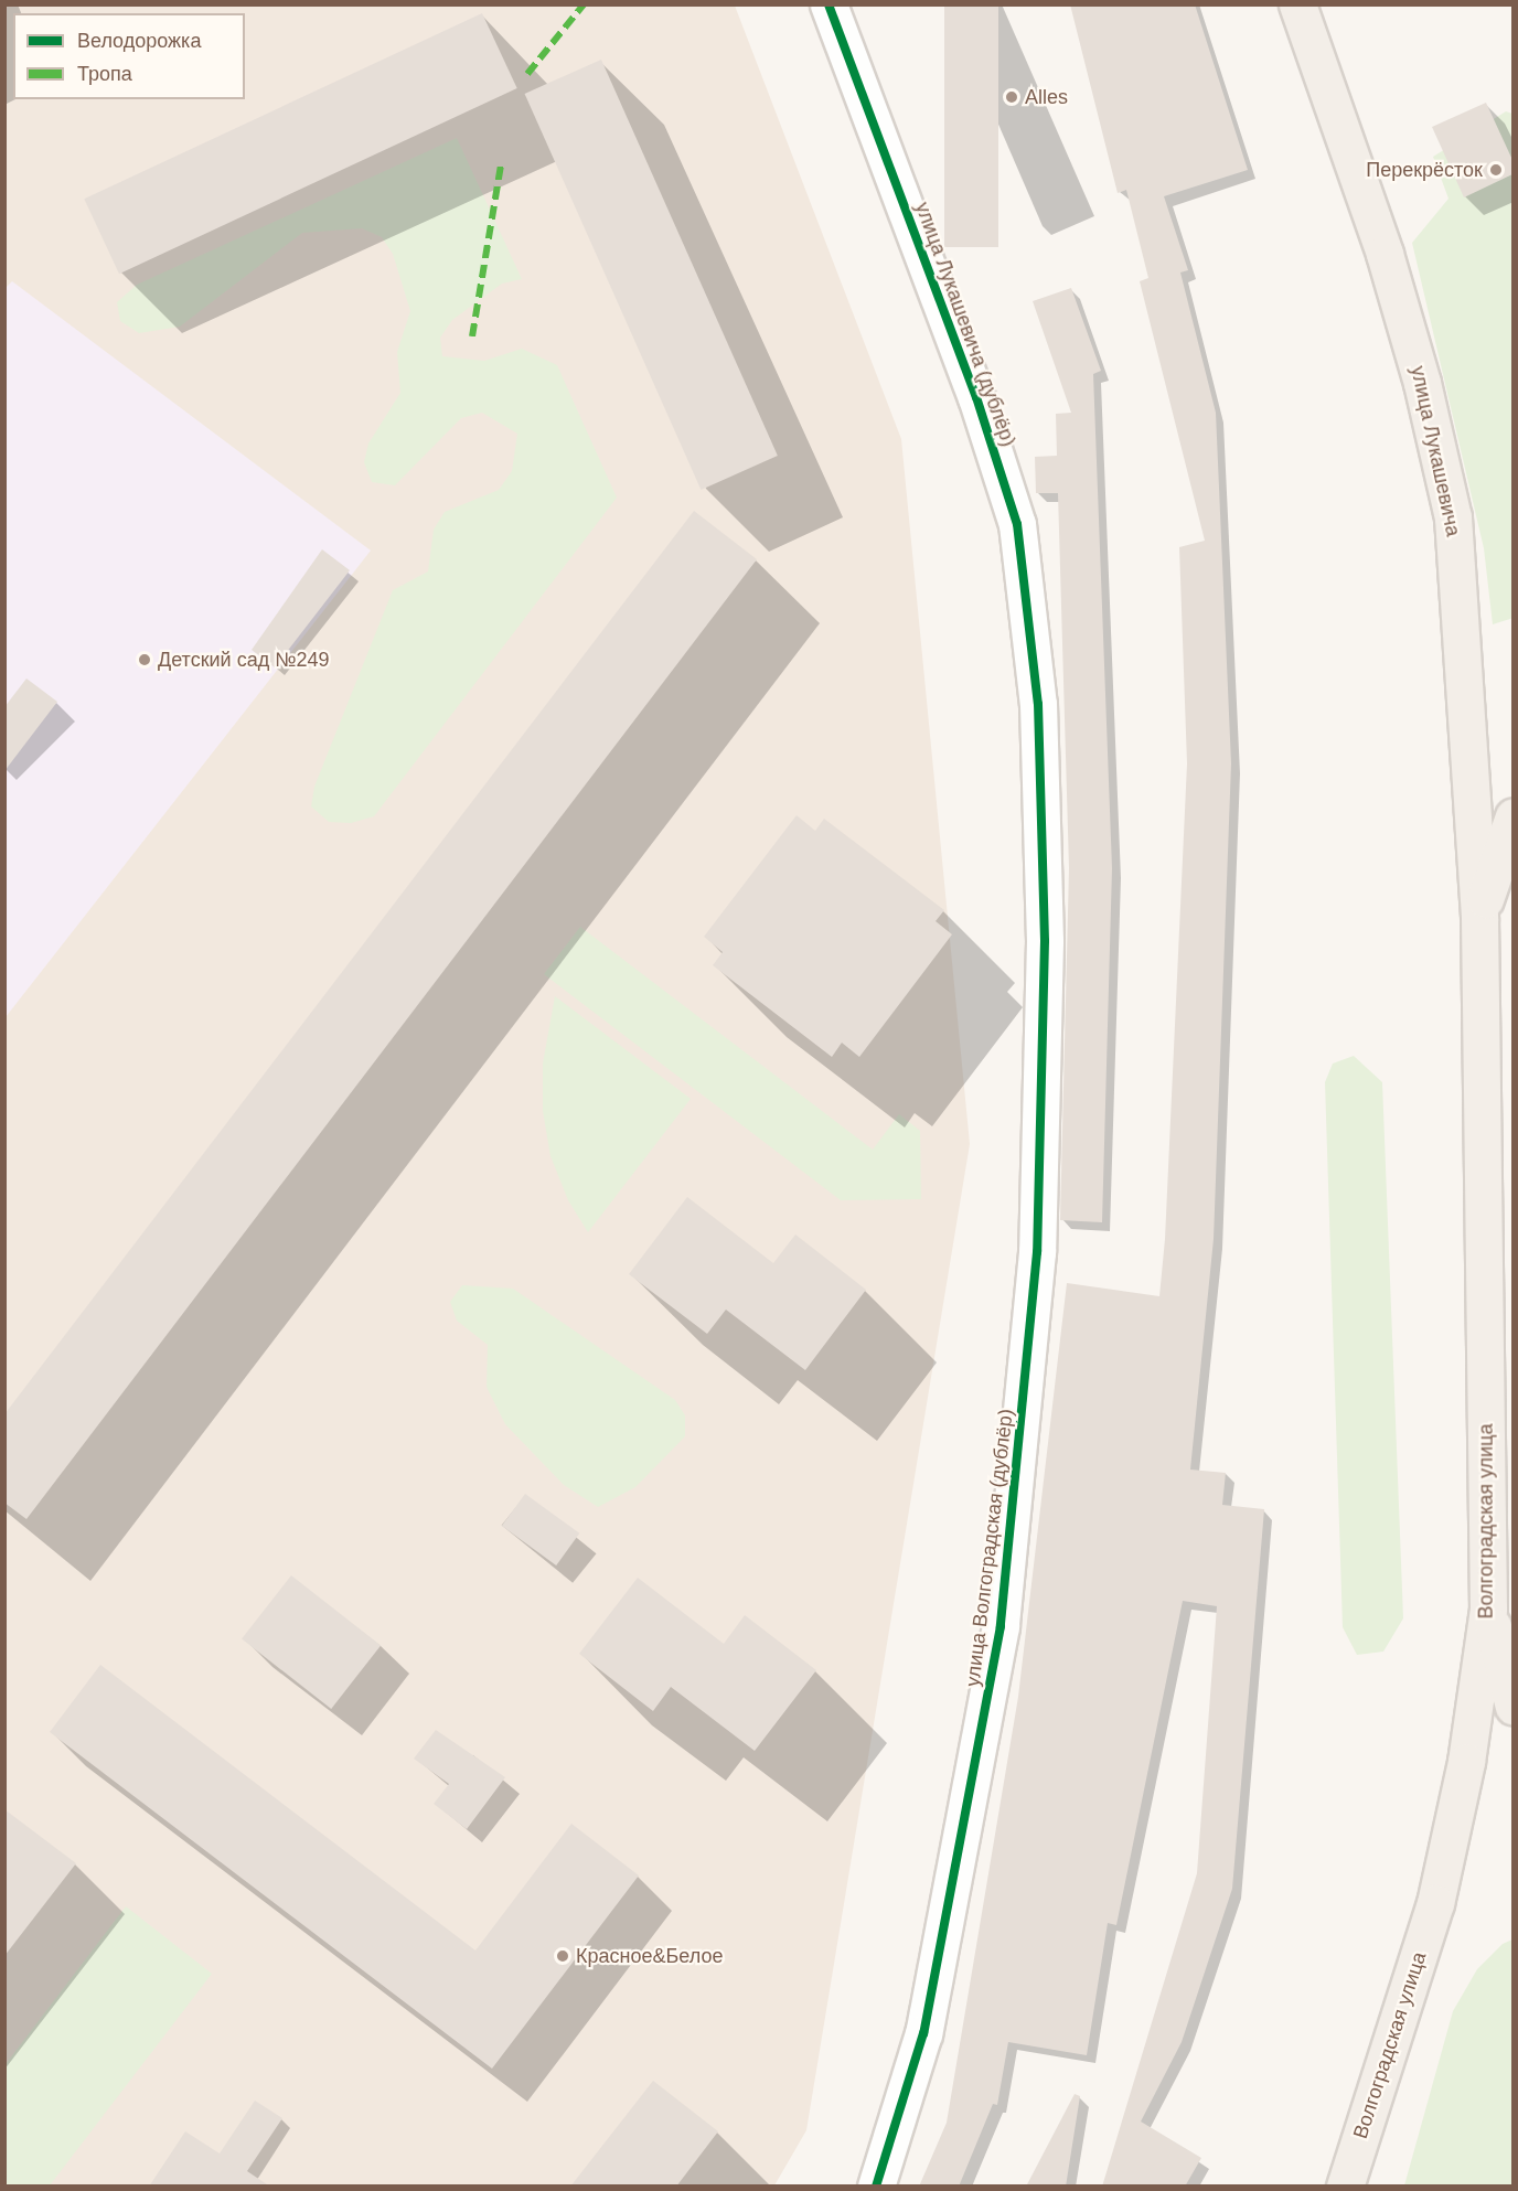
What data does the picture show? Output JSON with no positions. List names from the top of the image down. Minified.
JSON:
{"streets":{"main road":["улица Лукашевича","Волгоградская улица"],"street":["улица Лукашевича (дублёр)","улица Волгоградская (дублёр)"]},"crossings":[["улица Лукашевича (дублёр)","улица Волгоградская (дублёр)"],["улица Лукашевича","Волгоградская улица"]],"places":["Alles","Перекрёсток","Детский сад №249","Красное&Белое"],"legend":["Велодорожка","Тропа"]}
